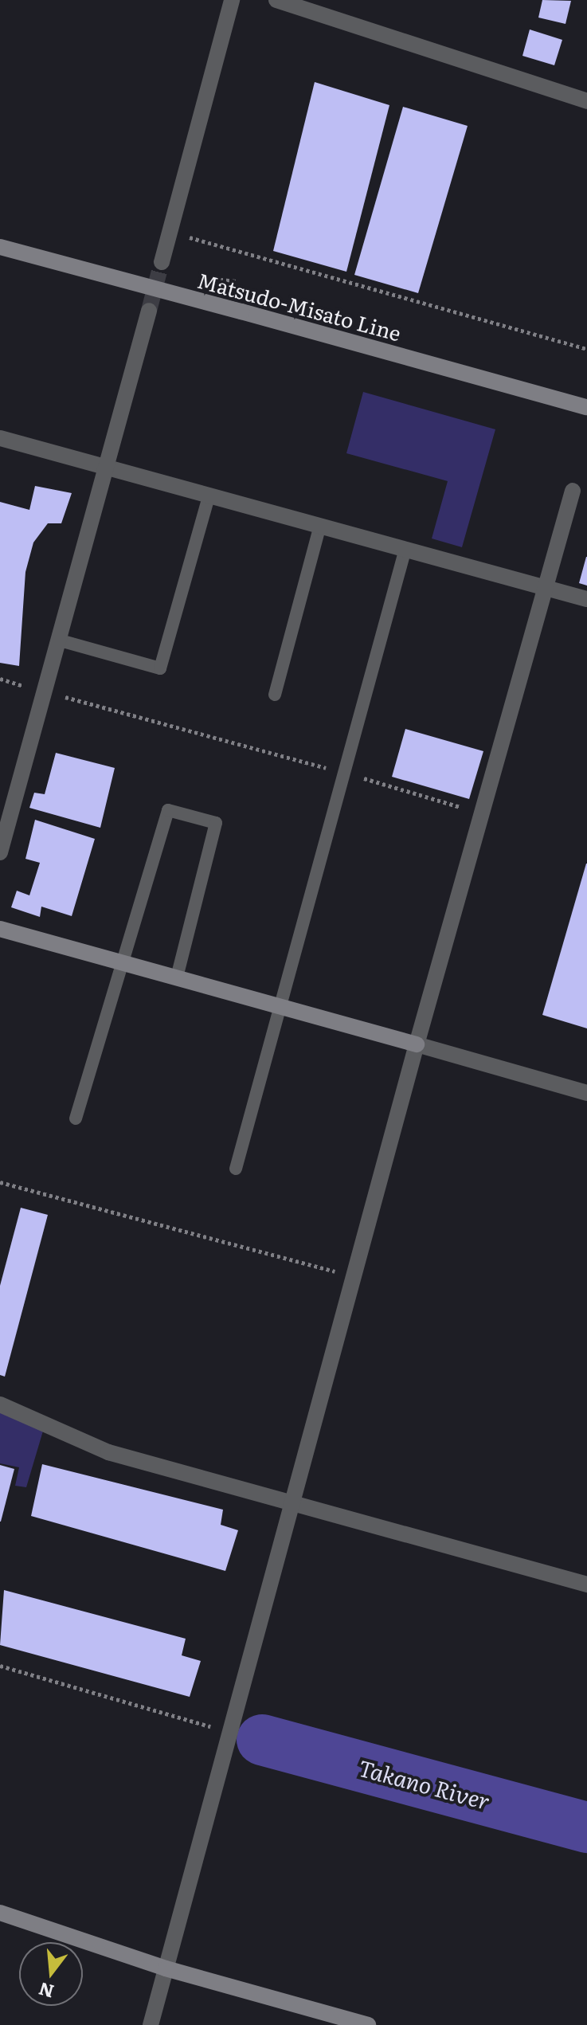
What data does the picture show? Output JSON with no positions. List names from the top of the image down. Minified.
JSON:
{"streets":{"street":["Matsudo-Misato Line"]},"water":["Takano River"],"north":"bottom"}
